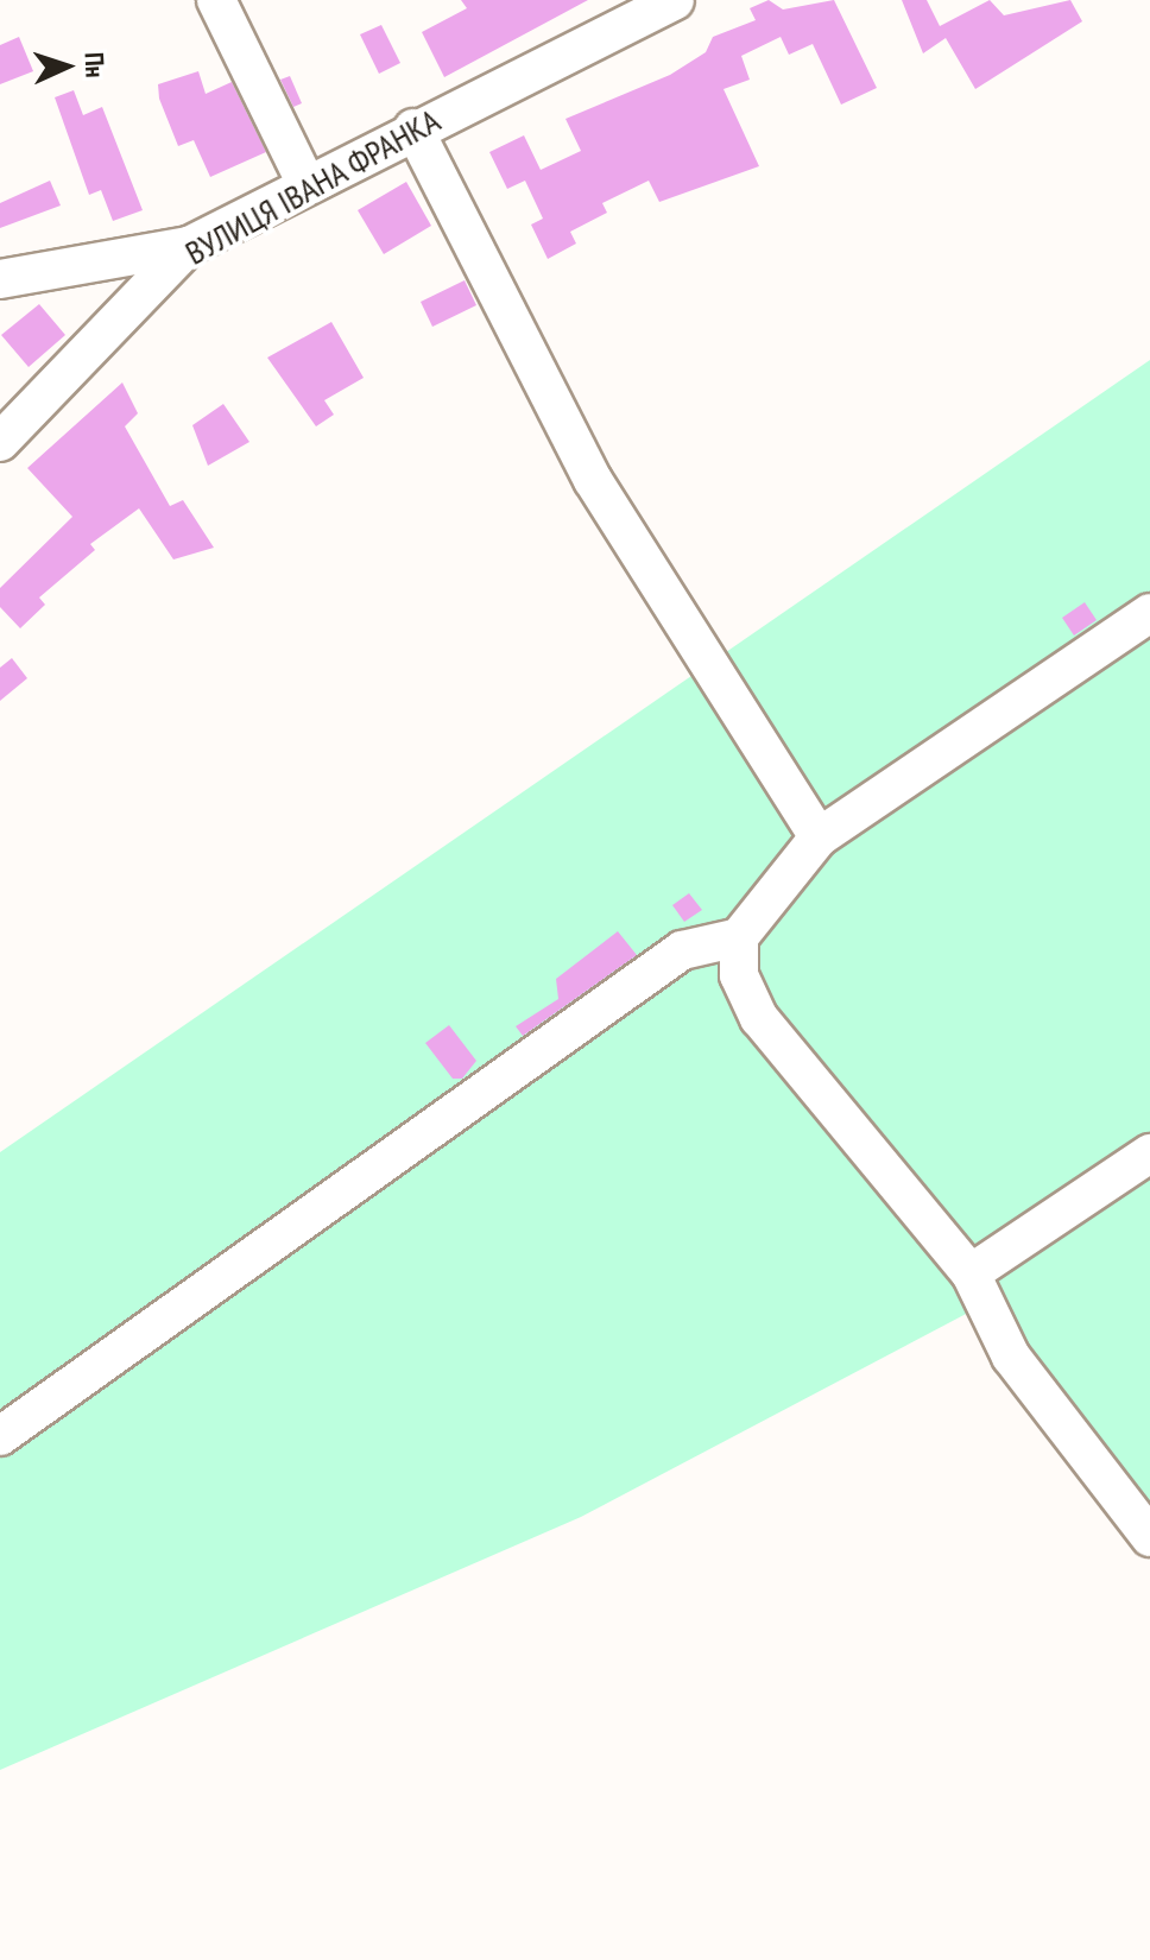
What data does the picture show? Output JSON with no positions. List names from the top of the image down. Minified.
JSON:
{"streets":{"street":["ВУЛИЦЯ ІВАНА ФРАНКА"]},"north":"right"}
